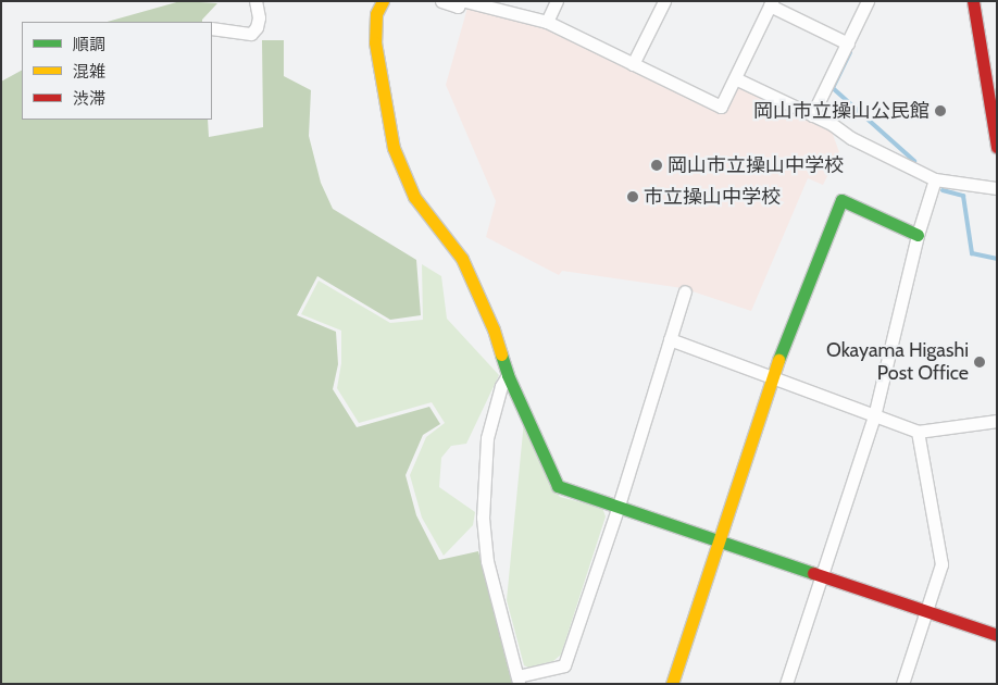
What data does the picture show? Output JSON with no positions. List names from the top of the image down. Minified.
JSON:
{"places":["岡山市立操山公民館","岡山市立操山中学校","市立操山中学校","Okayama Higashi Post Office"],"legend":["順調","混雑","渋滞"]}
